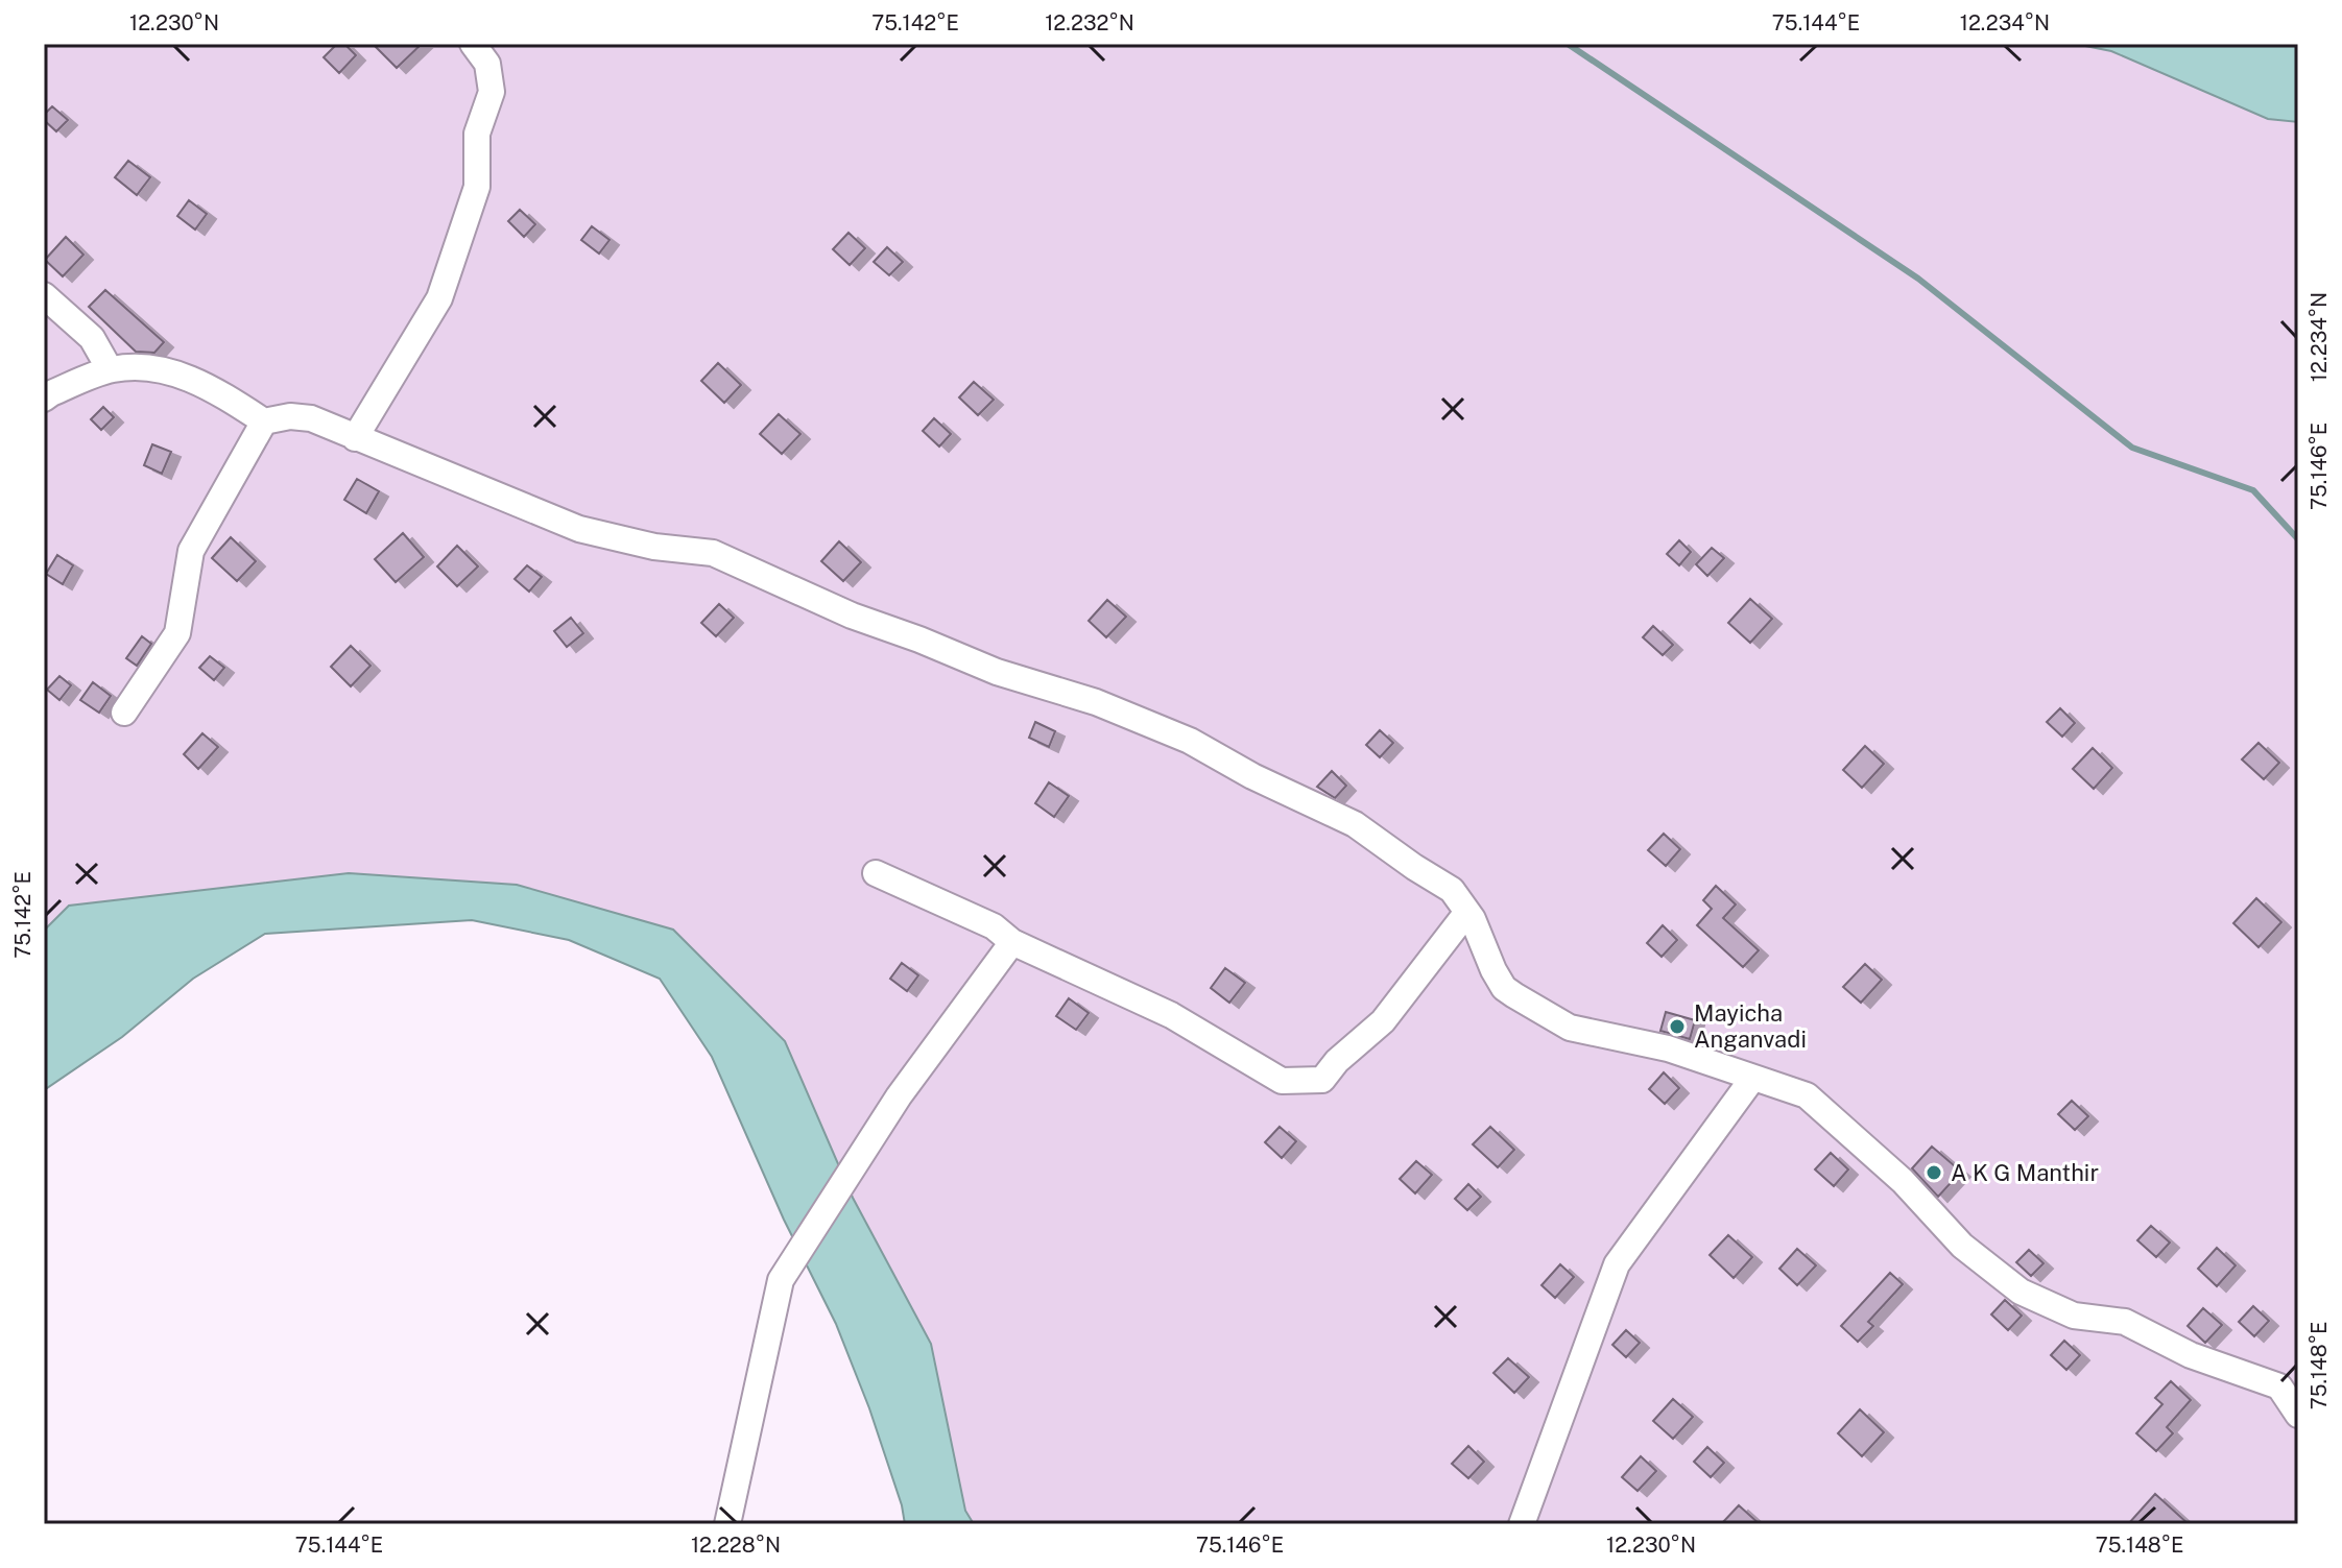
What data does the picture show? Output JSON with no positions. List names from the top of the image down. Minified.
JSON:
{"places":["Mayicha Anganvadi","A K G Manthir"],"coordinates":["12.230°N","75.142°E","12.232°N","75.144°E","12.234°N","75.146°E","75.148°E","12.228°N"]}
